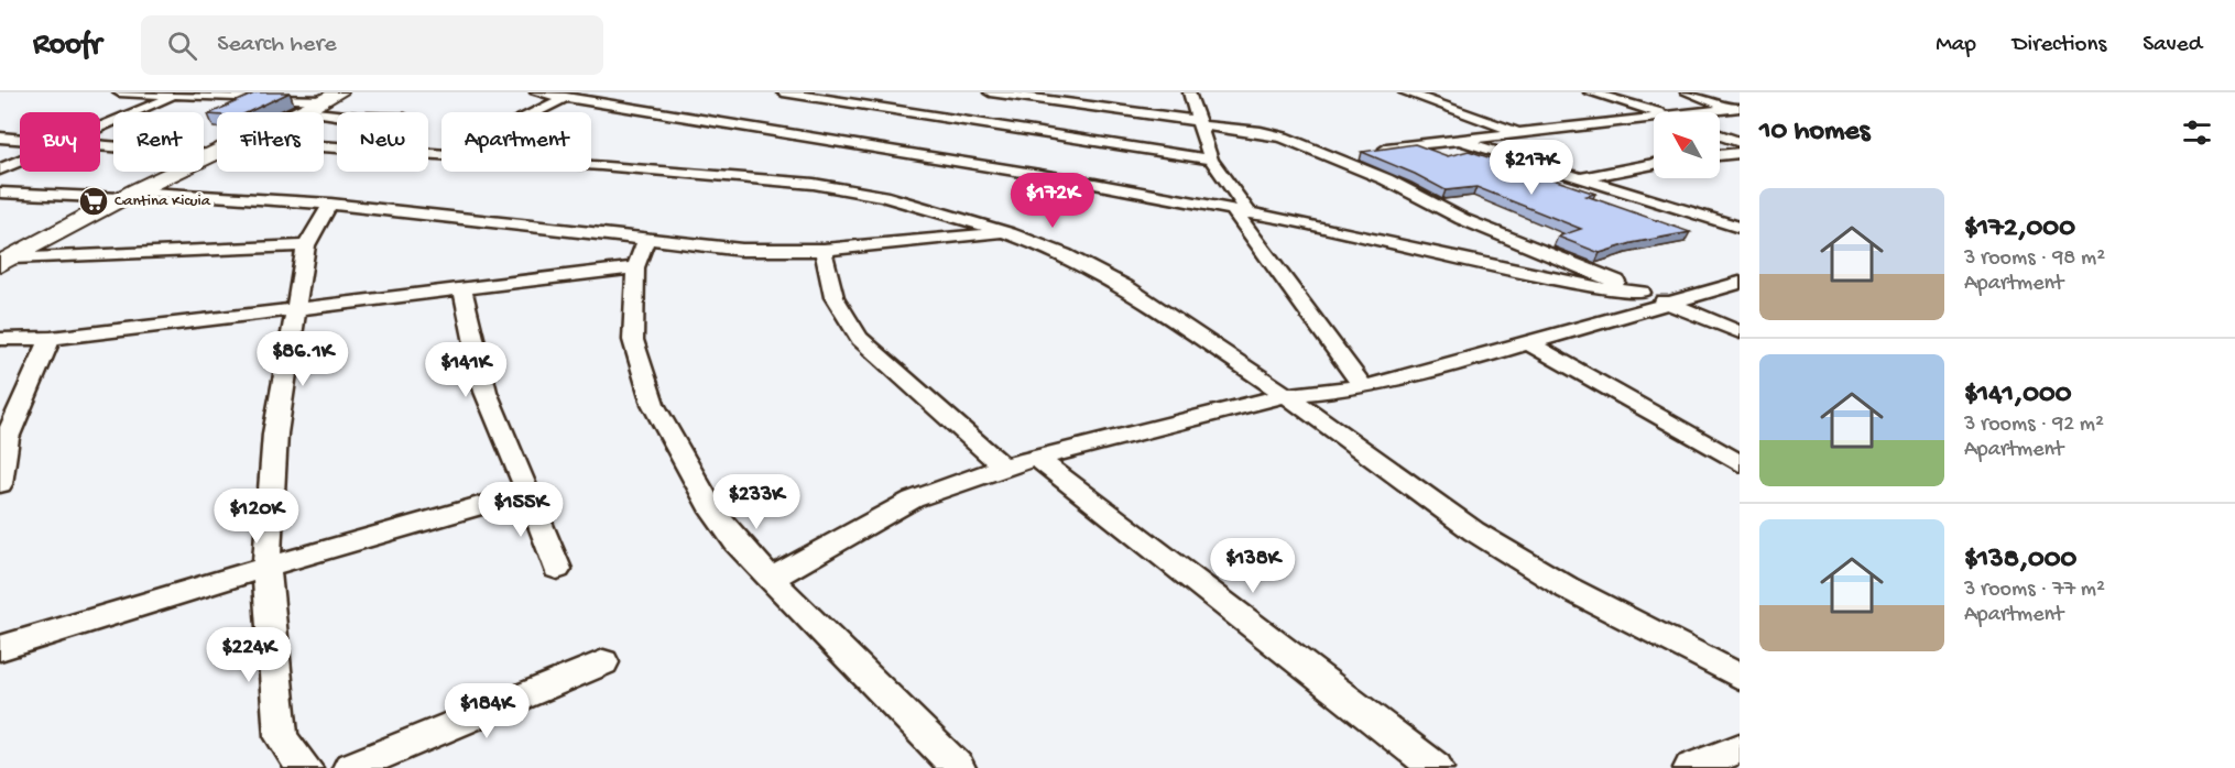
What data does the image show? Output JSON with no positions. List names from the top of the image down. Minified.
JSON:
{"places":{"supermarket":["Cantina Kicuia"]},"north":"top left","page":{"header":"Roofr","search":"Search here","nav":["Map","Directions","Saved"],"heading":"10 homes","chip":["Buy","Rent","Filters","New","Apartment"],"price":["$217K","$172K","$86.1K","$141K","$233K","$155K","$120K","$138K","$224K","$184K"],"list":[{"name":"$172,000","note":"3 rooms · 98 m² · Apartment"},{"name":"$141,000","note":"3 rooms · 92 m² · Apartment"},{"name":"$138,000","note":"3 rooms · 77 m² · Apartment"}]}}
